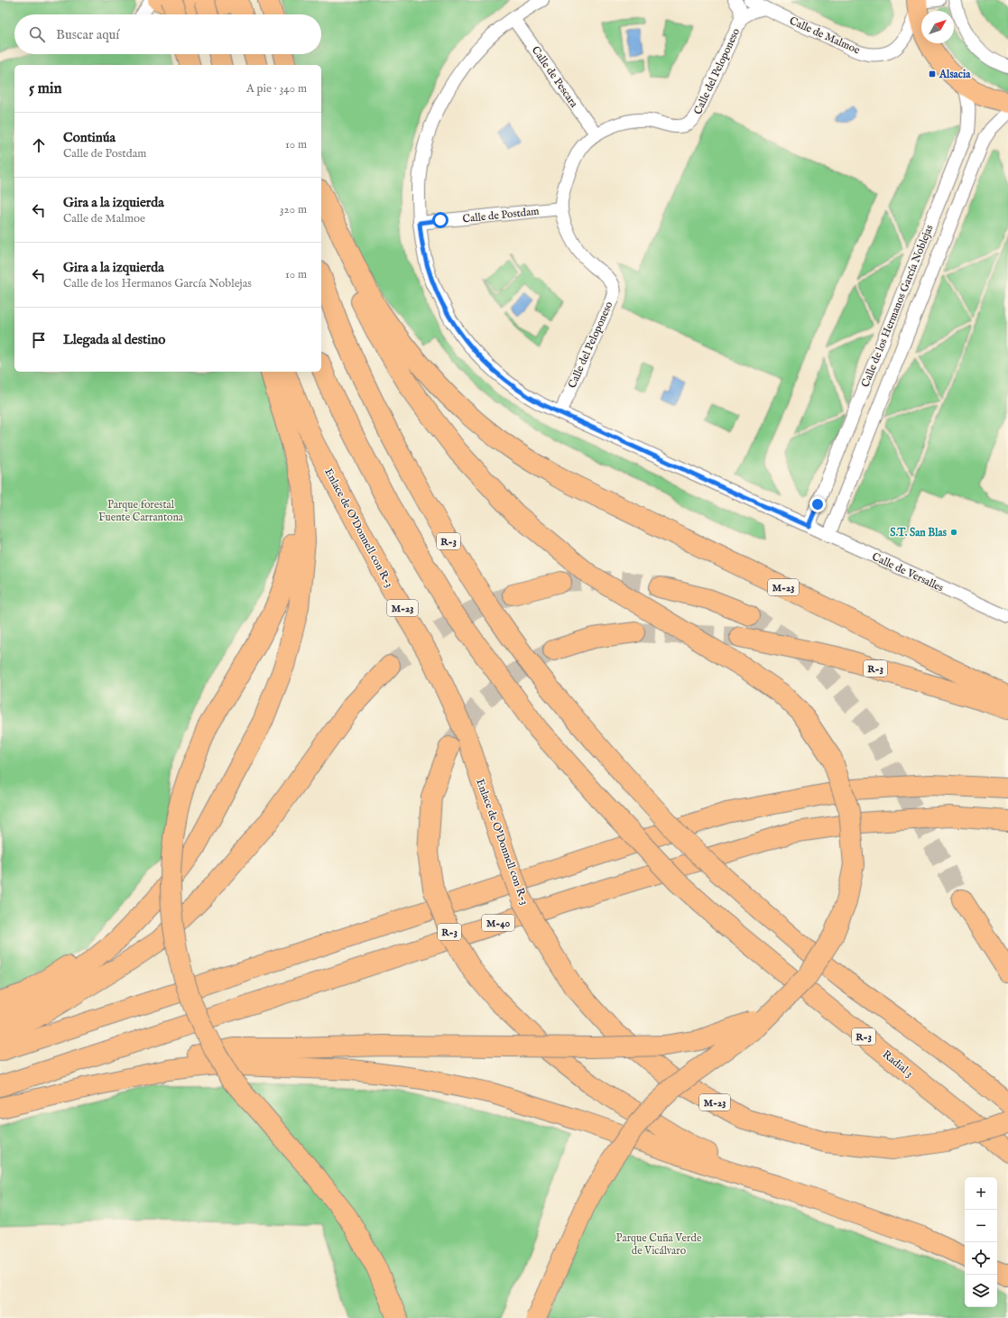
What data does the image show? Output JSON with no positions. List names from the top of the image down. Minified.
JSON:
{"streets":{"main road":["Enlace de O'Donnell con R-3","R-3","M-23","M-40","Radial 3"],"street":["Calle de Malmoe","Calle del Peloponeso","Calle de Pescara","Calle de Postdam","Calle de los Hermanos García Noblejas","Calle de Versalles"]},"crossings":[["Calle de Malmoe","Calle del Peloponeso"],["Calle del Peloponeso","Calle de Pescara"],["Calle del Peloponeso","Calle de Postdam"],["Calle de los Hermanos García Noblejas","Calle de Versalles"]],"parks":["Parque forestal Fuente Carrantona","Parque Cuña Verde de Vicálvaro"],"places":{"transit":["Alsacia"],"other":["S.T. San Blas"]},"north":"top right","page":{"search":"Buscar aquí","heading":["5 min","A pie · 340 m"],"list":[["Continúa","Calle de Postdam","10 m"],["Gira a la izquierda","Calle de Malmoe","320 m"],["Gira a la izquierda","Calle de los Hermanos García Noblejas","10 m"],"Llegada al destino"],"map_buttons":["+","−"]}}
